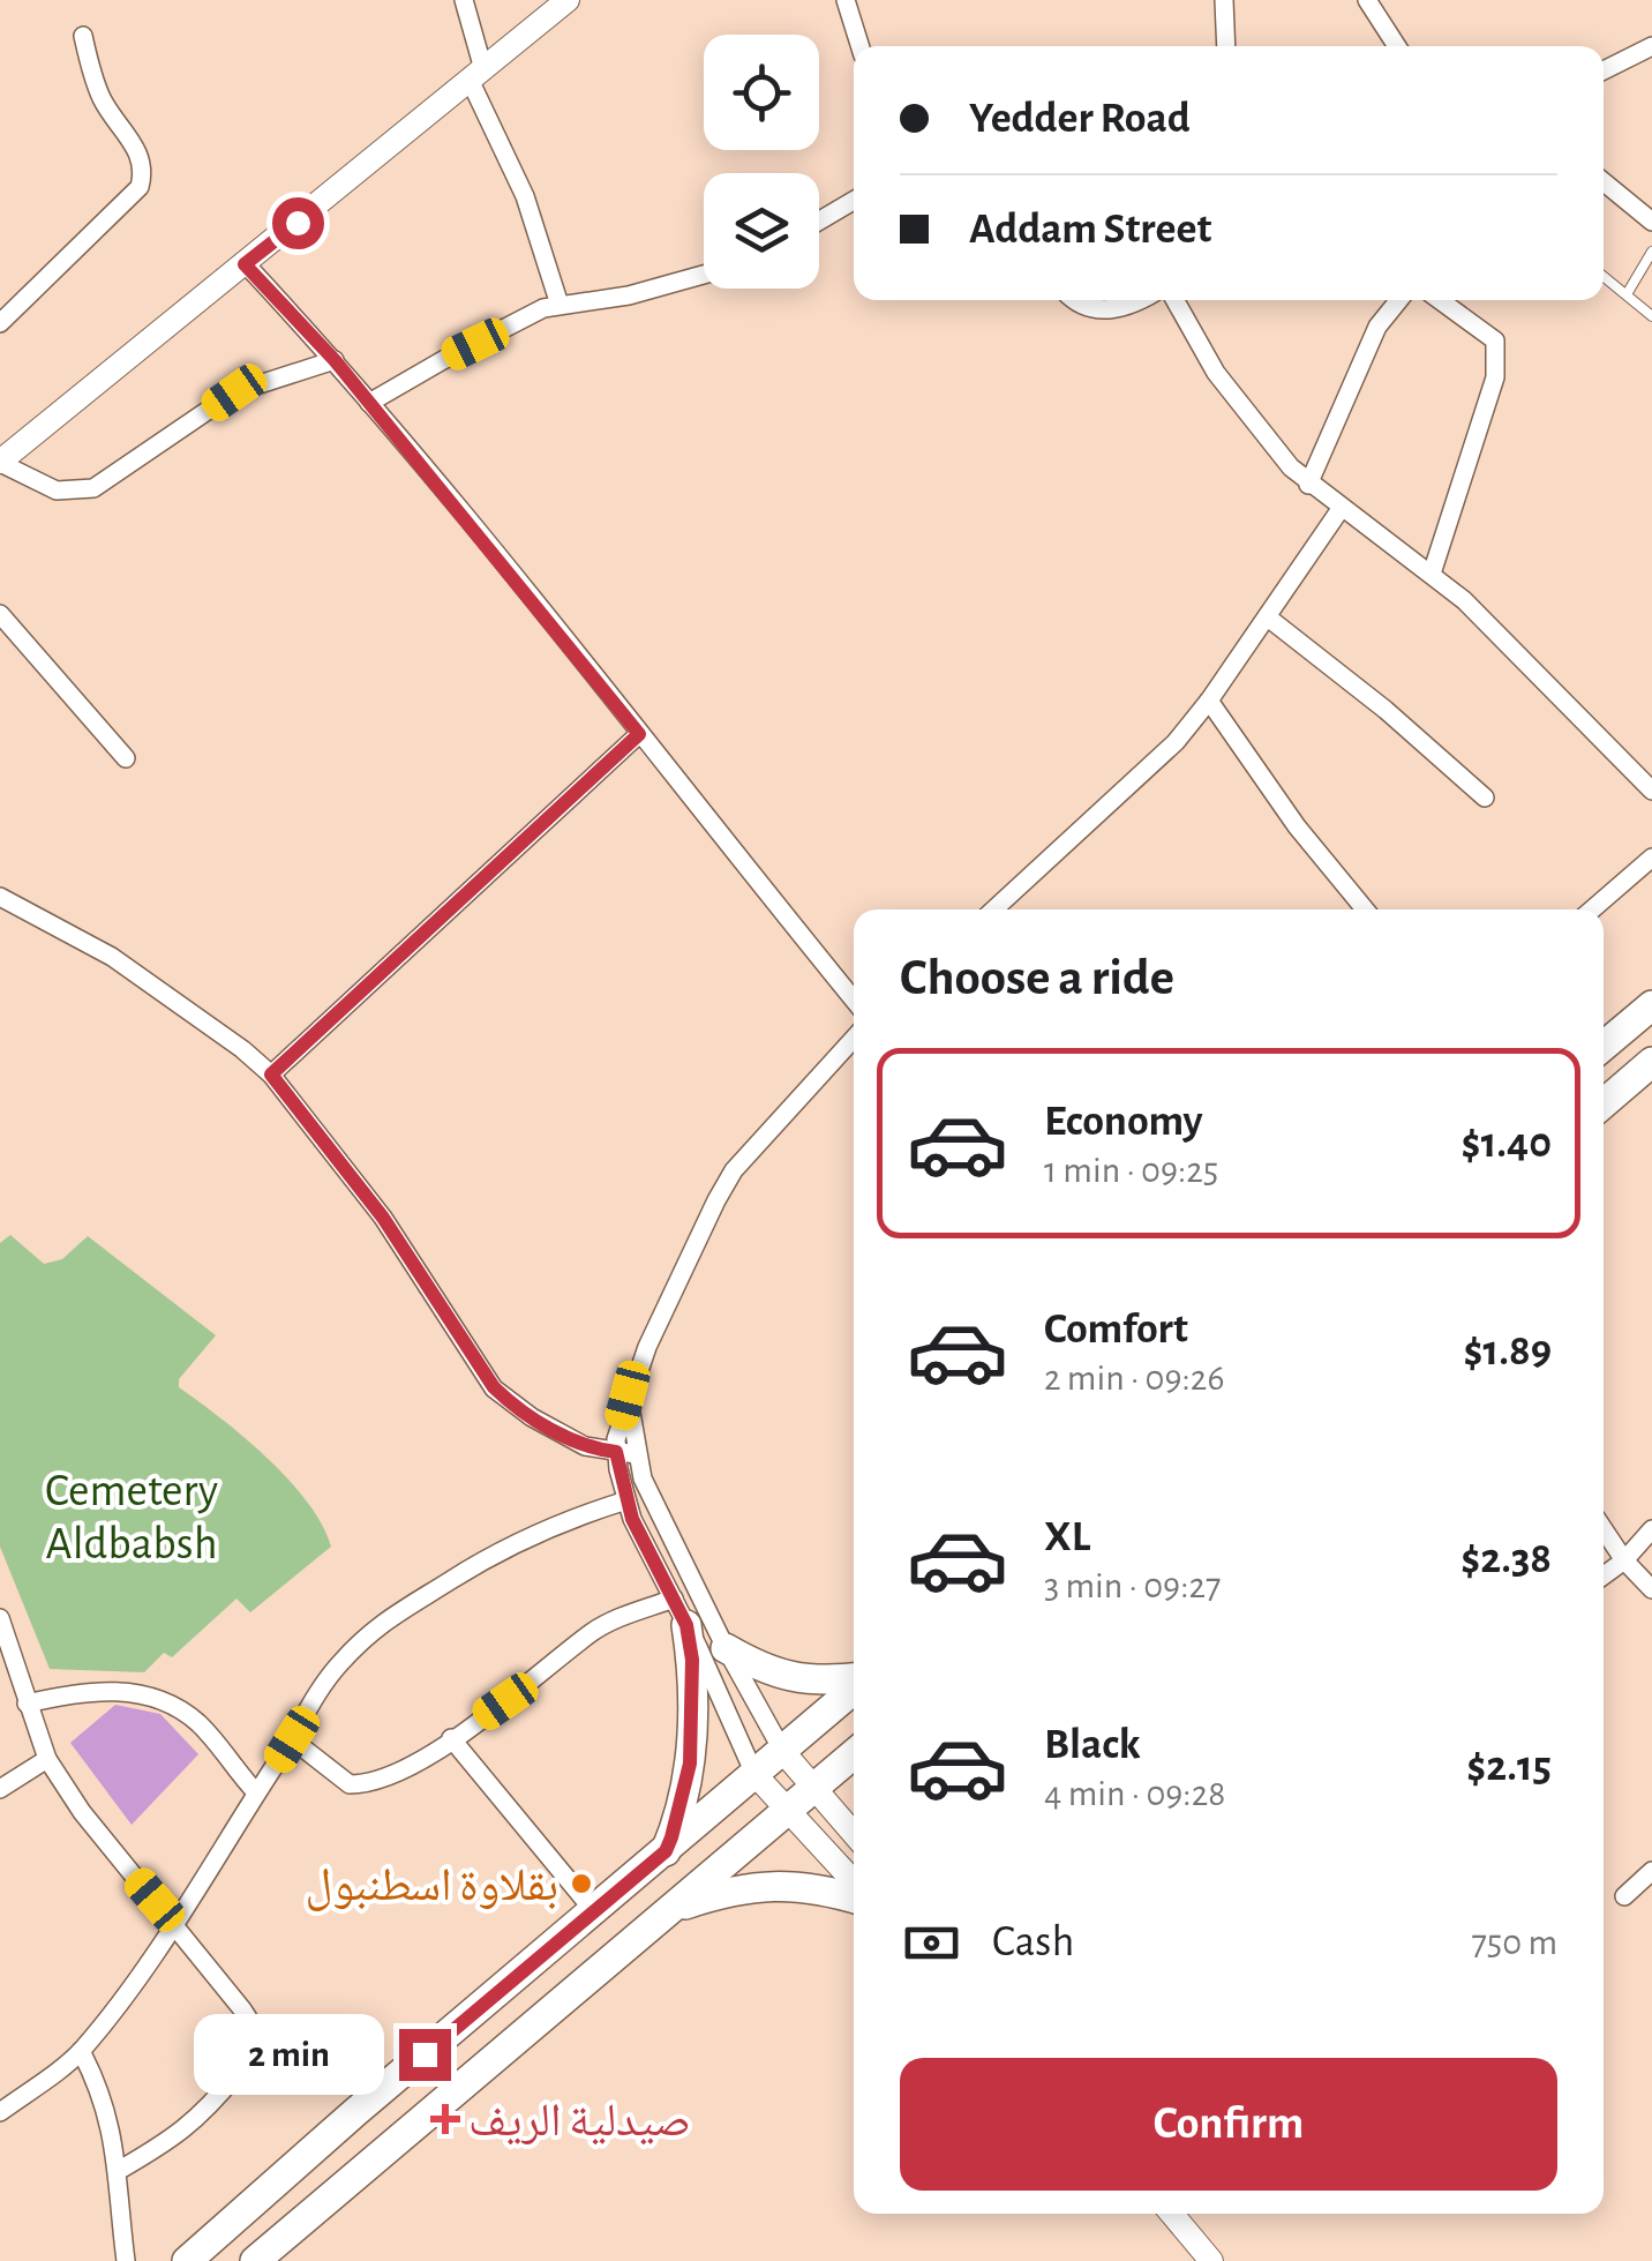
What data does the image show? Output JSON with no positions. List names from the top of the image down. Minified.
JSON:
{"parks":["Cemetery Aldbabsh"],"places":{"other":["بقلاوة اسطنبول"],"health":["صيدلية الريف"]},"page":{"banner":["Yedder Road","Addam Street"],"heading":"Choose a ride","list":[{"name":"Economy","note":"1 min · 09:25","value":"$1.40"},{"name":"Comfort","note":"2 min · 09:26","value":"$1.89"},{"name":"XL","note":"3 min · 09:27","value":"$2.38"},{"name":"Black","note":"4 min · 09:28","value":"$2.15"}],"pay":["Cash","750 m"],"bubble":"2 min","buttons":"Confirm"}}
